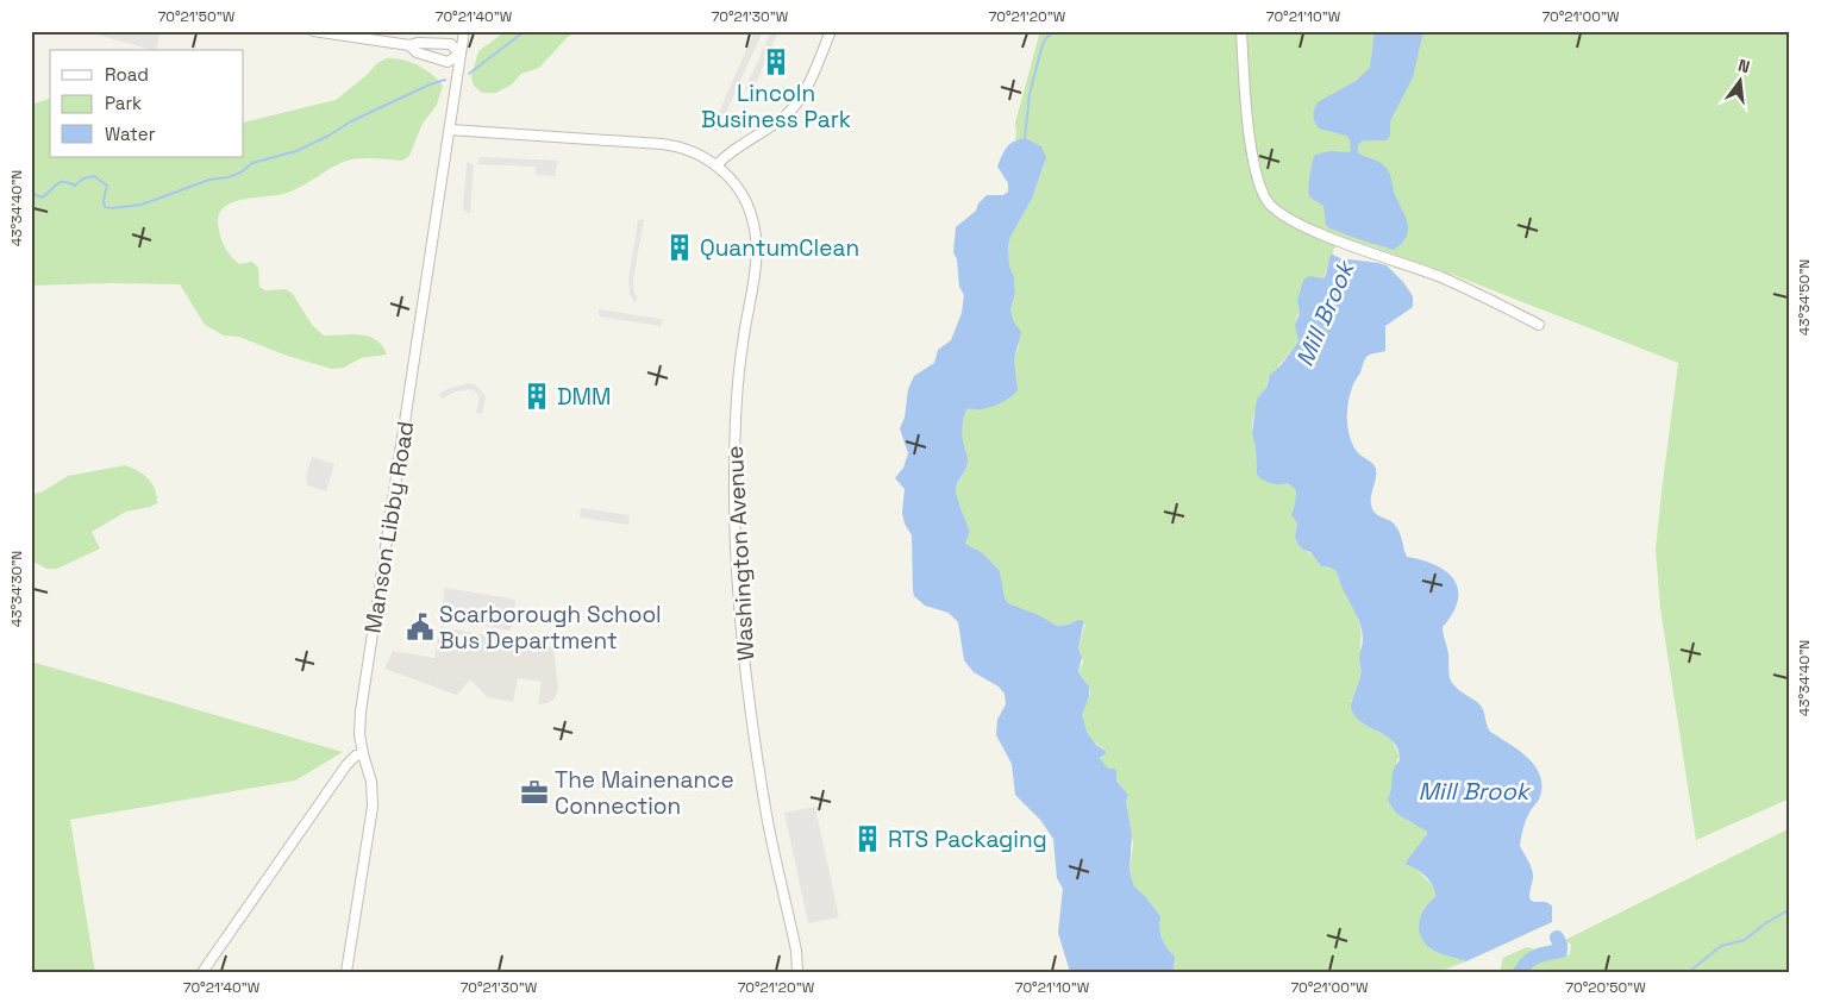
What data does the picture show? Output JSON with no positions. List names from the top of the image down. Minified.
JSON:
{"streets":{"street":["Manson Libby Road","Washington Avenue"]},"crossings":[["Manson Libby Road","Washington Avenue"]],"water":["Mill Brook"],"places":{"building":["Lincoln Business Park","QuantumClean","DMM","RTS Packaging"],"public building":["Scarborough School Bus Department"],"office":["The Mainenance Connection"]},"legend":["Road","Park","Water"],"north":"top","coordinates":["70°21'50\"W","70°21'40\"W","70°21'30\"W","70°21'20\"W","70°21'10\"W","70°21'00\"W","43°34'40\"N","43°34'50\"N","43°34'30\"N","70°20'50\"W"]}
